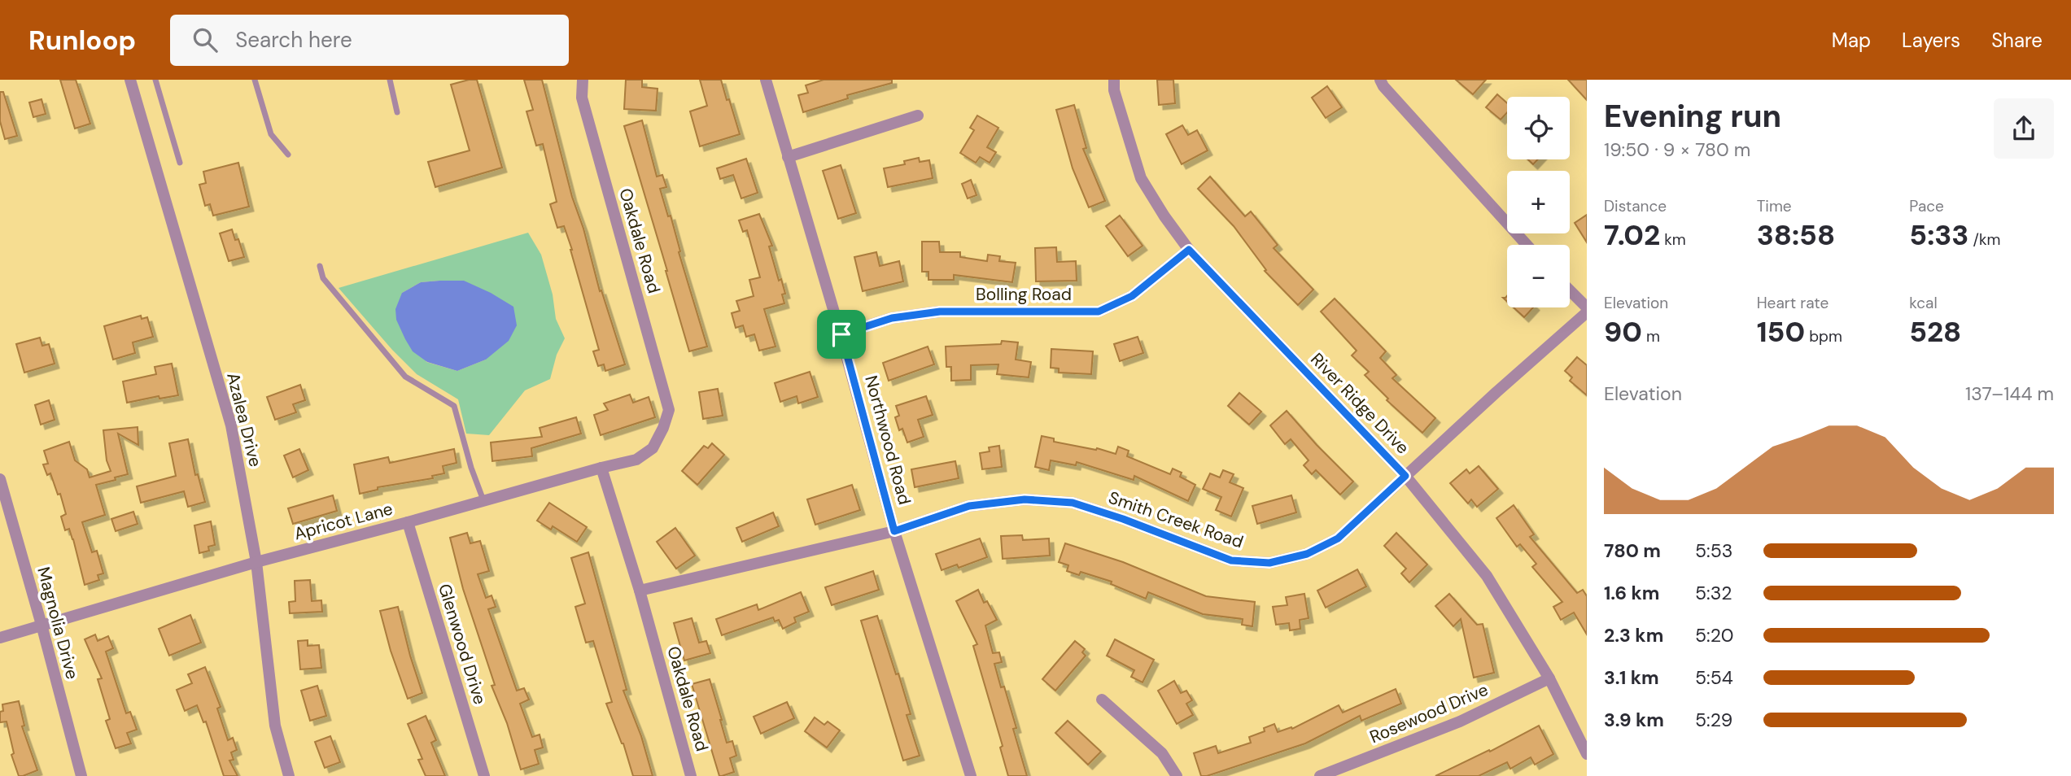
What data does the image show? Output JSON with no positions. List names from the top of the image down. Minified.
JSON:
{"streets":{"street":["Oakdale Road","Bolling Road","River Ridge Drive","Azalea Drive","Northwood Road","Smith Creek Road","Apricot Lane","Magnolia Drive","Glenwood Drive","Rosewood Drive"]},"crossings":[["Oakdale Road","Smith Creek Road"],["Oakdale Road","Apricot Lane"],["Bolling Road","River Ridge Drive"],["Bolling Road","Northwood Road"],["River Ridge Drive","Smith Creek Road"],["River Ridge Drive","Rosewood Drive"],["Azalea Drive","Apricot Lane"],["Northwood Road","Smith Creek Road"],["Apricot Lane","Magnolia Drive"],["Apricot Lane","Glenwood Drive"]],"page":{"header":"Runloop","search":"Search here","nav":["Map","Layers","Share"],"heading":["Evening run","19:50 · 9 × 780 m"],"map_buttons":["+","−"],"stats":[["Distance","7.02 km"],["Time","38:58"],["Pace","5:33 /km"],["Elevation","90 m"],["Heart rate","150 bpm"],["kcal","528"]],"chart":["Elevation","137–144 m"],"list":[{"name":"780 m","note":"5:53"},{"name":"1.6 km","note":"5:32"},{"name":"2.3 km","note":"5:20"},{"name":"3.1 km","note":"5:54"},{"name":"3.9 km","note":"5:29"}]}}
